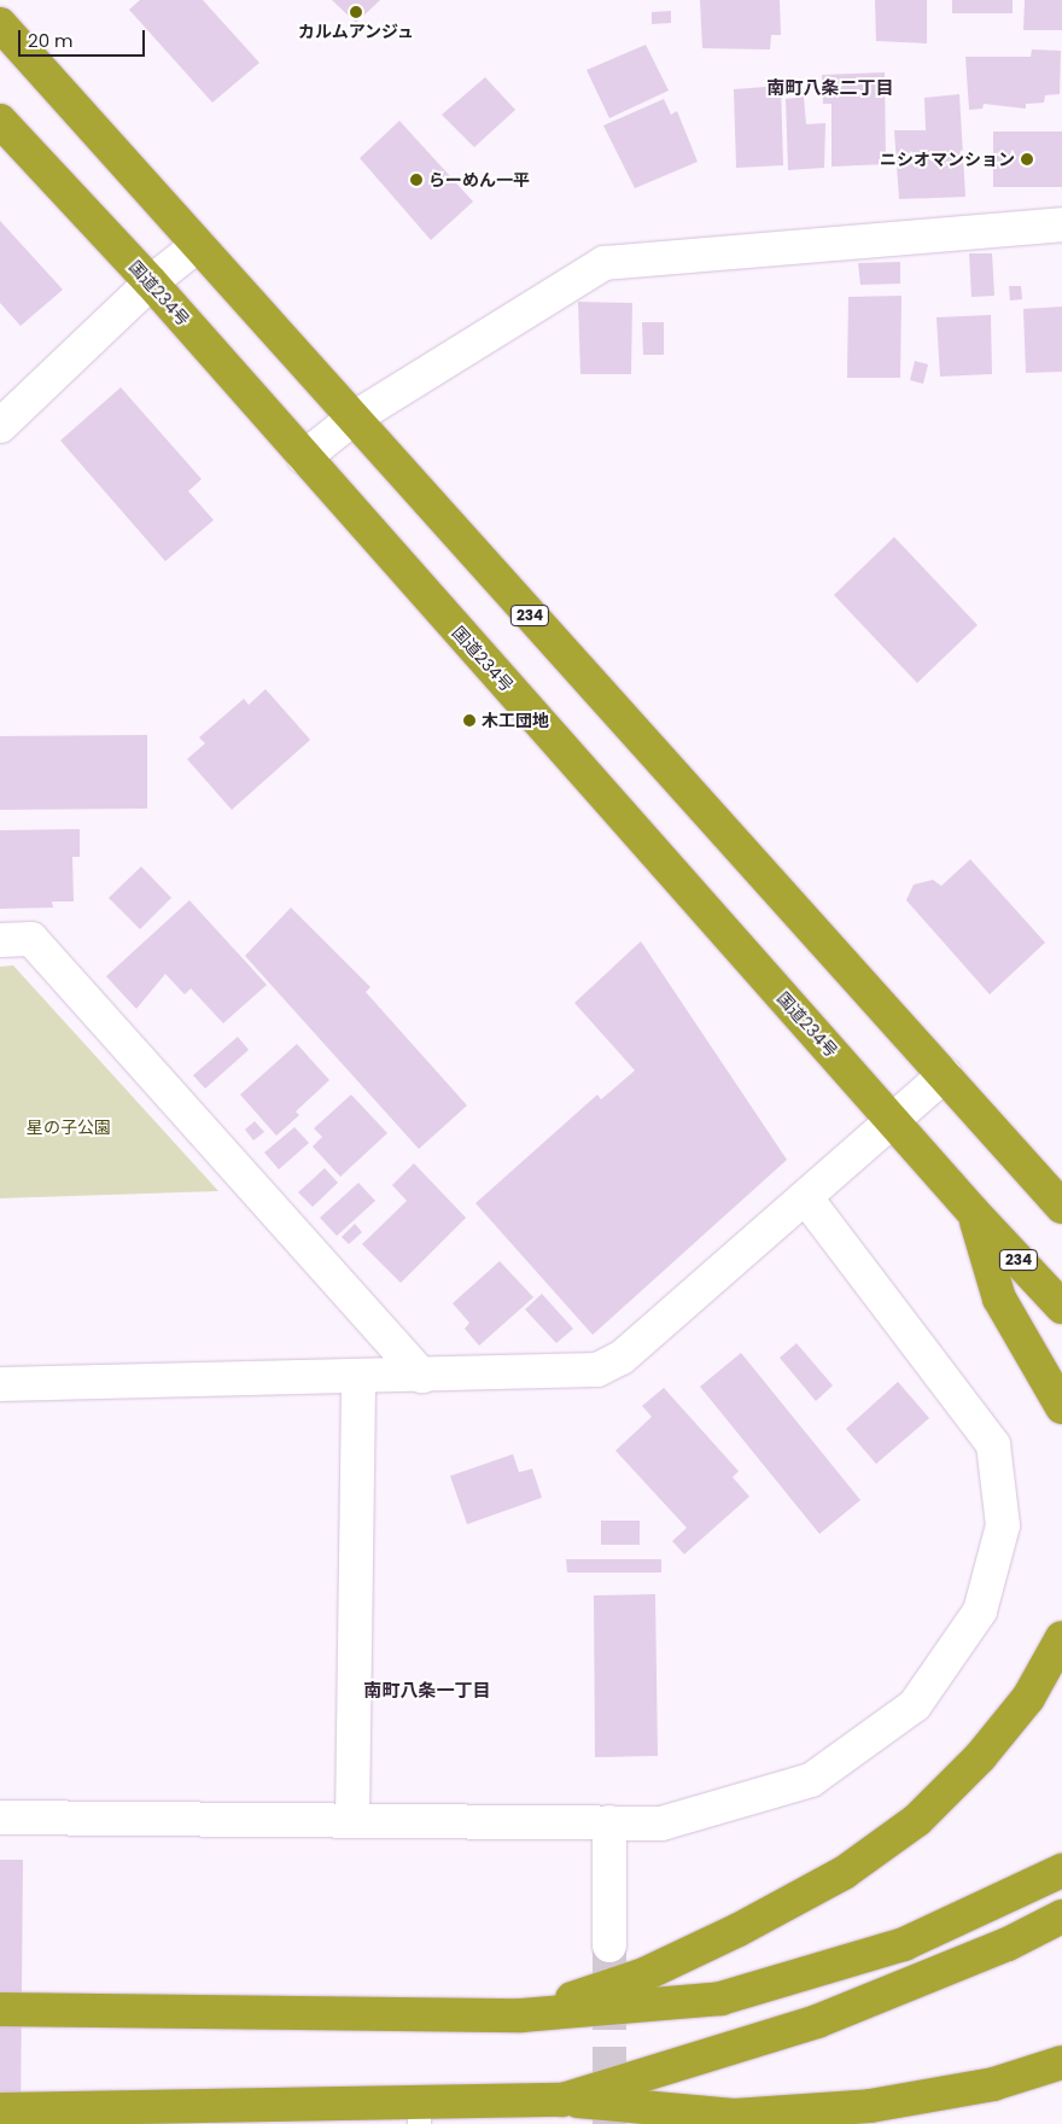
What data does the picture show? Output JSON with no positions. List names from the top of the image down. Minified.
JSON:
{"streets":{"highway":["国道234号","234"]},"districts":["南町八条二丁目","南町八条一丁目"],"parks":["星の子公園"],"places":["カルムアンジュ","ニシオマンション","らーめん一平","木工団地"],"scale_bar":"20 m"}
